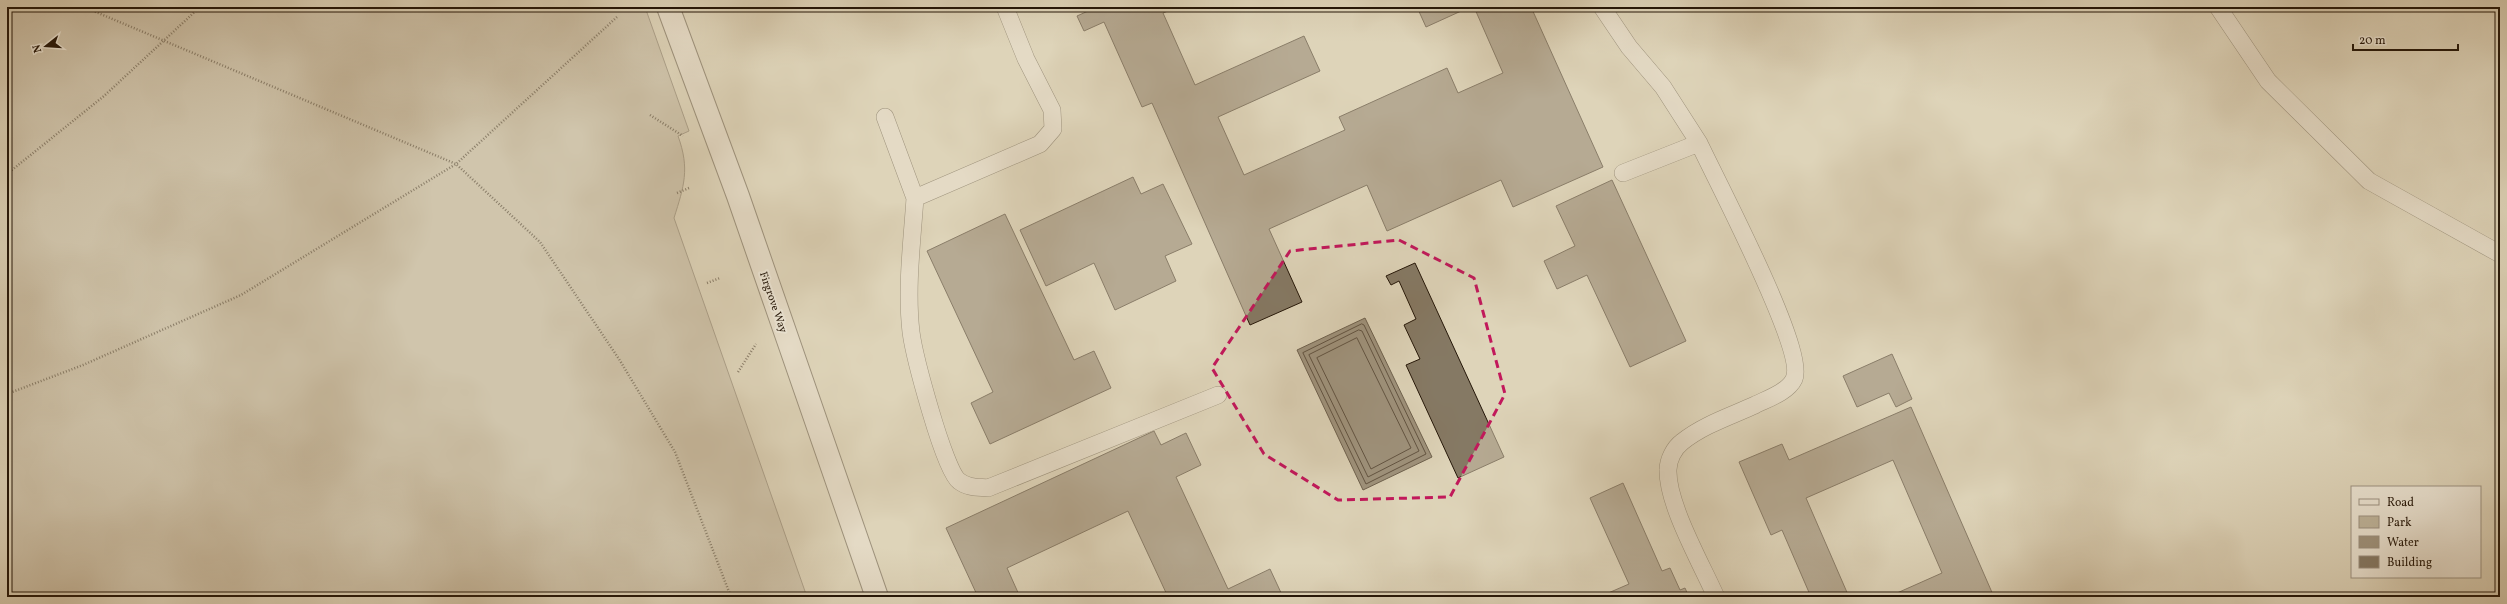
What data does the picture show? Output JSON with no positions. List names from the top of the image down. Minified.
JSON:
{"streets":{"street":["Firgrove Way"]},"legend":["Road","Park","Water","Building"],"scale_bar":"20 m","north":"left"}
